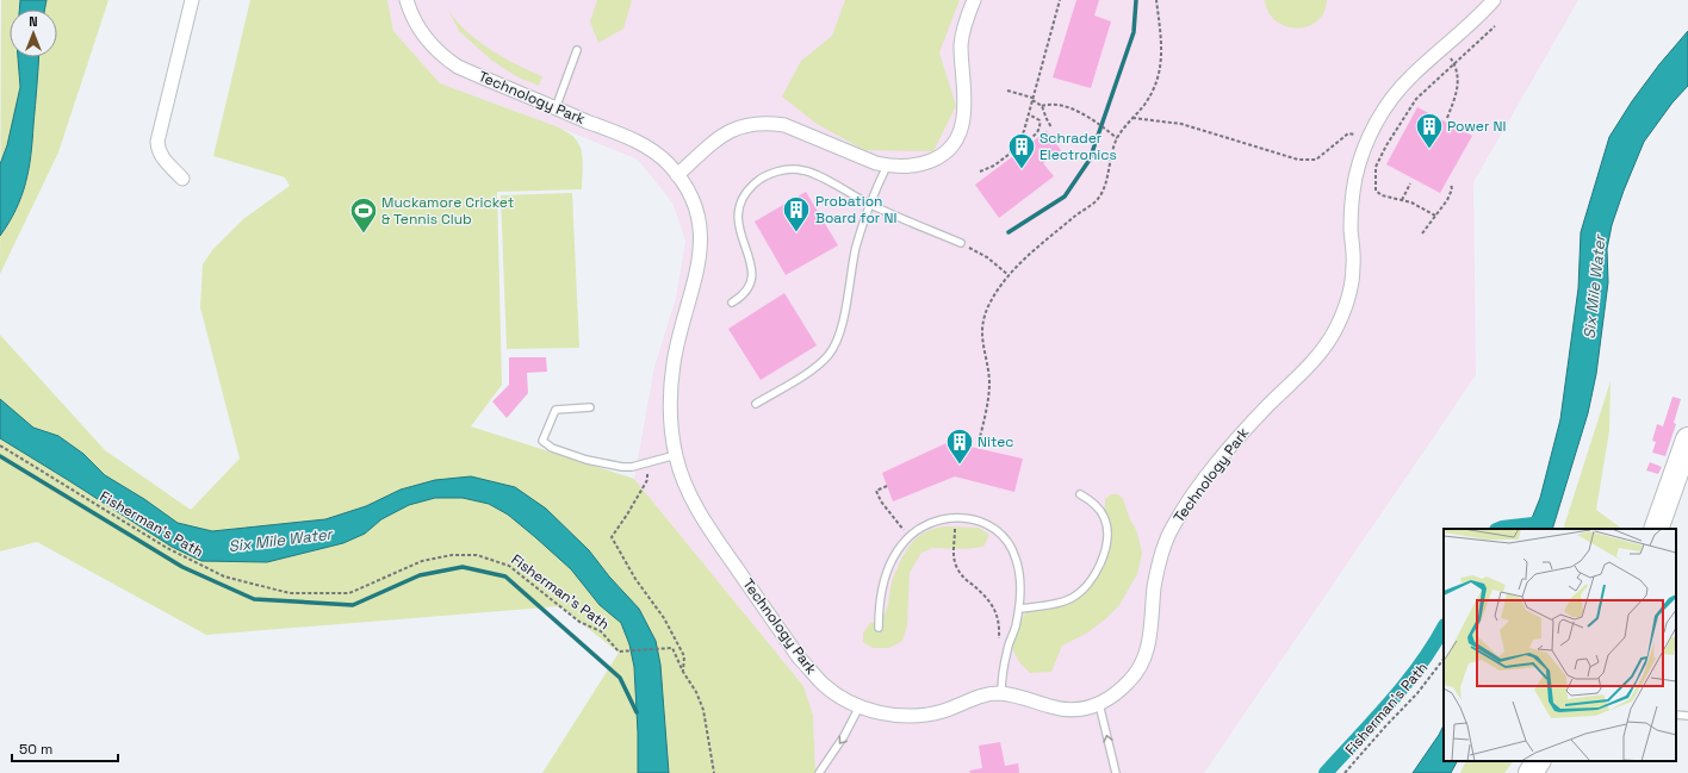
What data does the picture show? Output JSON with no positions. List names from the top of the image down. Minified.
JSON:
{"streets":{"street":["Technology Park"],"path":["Fisherman's Path"]},"water":["Six Mile Water"],"places":{"building":["Power NI","Schrader Electronics","Probation Board for NI","Nitec"],"sports":["Muckamore Cricket & Tennis Club"]},"scale_bar":"50 m","north":"top"}
